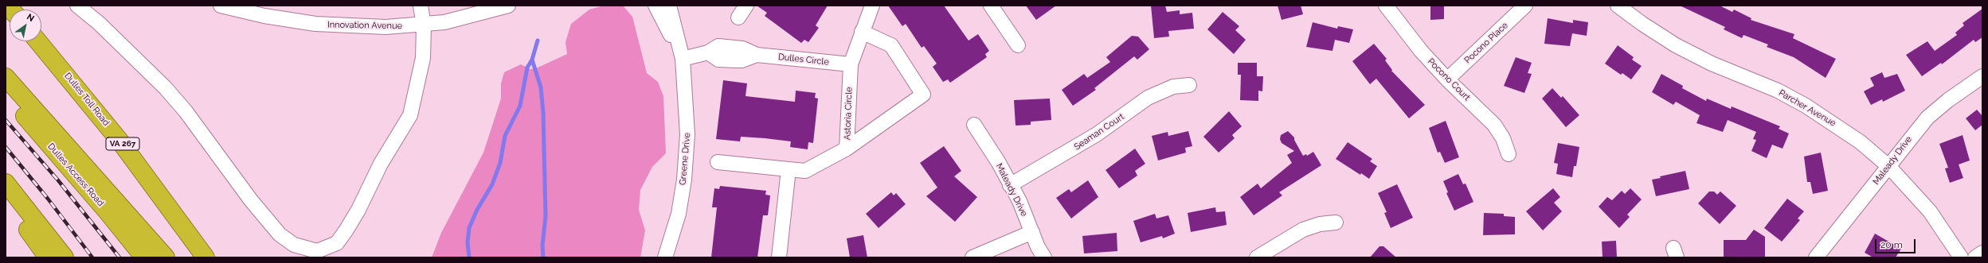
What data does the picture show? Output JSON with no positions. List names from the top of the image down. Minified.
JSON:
{"streets":{"highway":["Dulles Toll Road","VA 267","Dulles Access Road"],"street":["Innovation Avenue","Pocono Place","Dulles Circle","Pocono Court","Parcher Avenue","Astoria Circle","Seaman Court","Greene Drive","Maleady Drive"]},"crossings":[["Pocono Place","Pocono Court"],["Dulles Circle","Astoria Circle"],["Dulles Circle","Greene Drive"],["Parcher Avenue","Maleady Drive"],["Seaman Court","Maleady Drive"]],"scale_bar":"20 m","north":"top right"}
